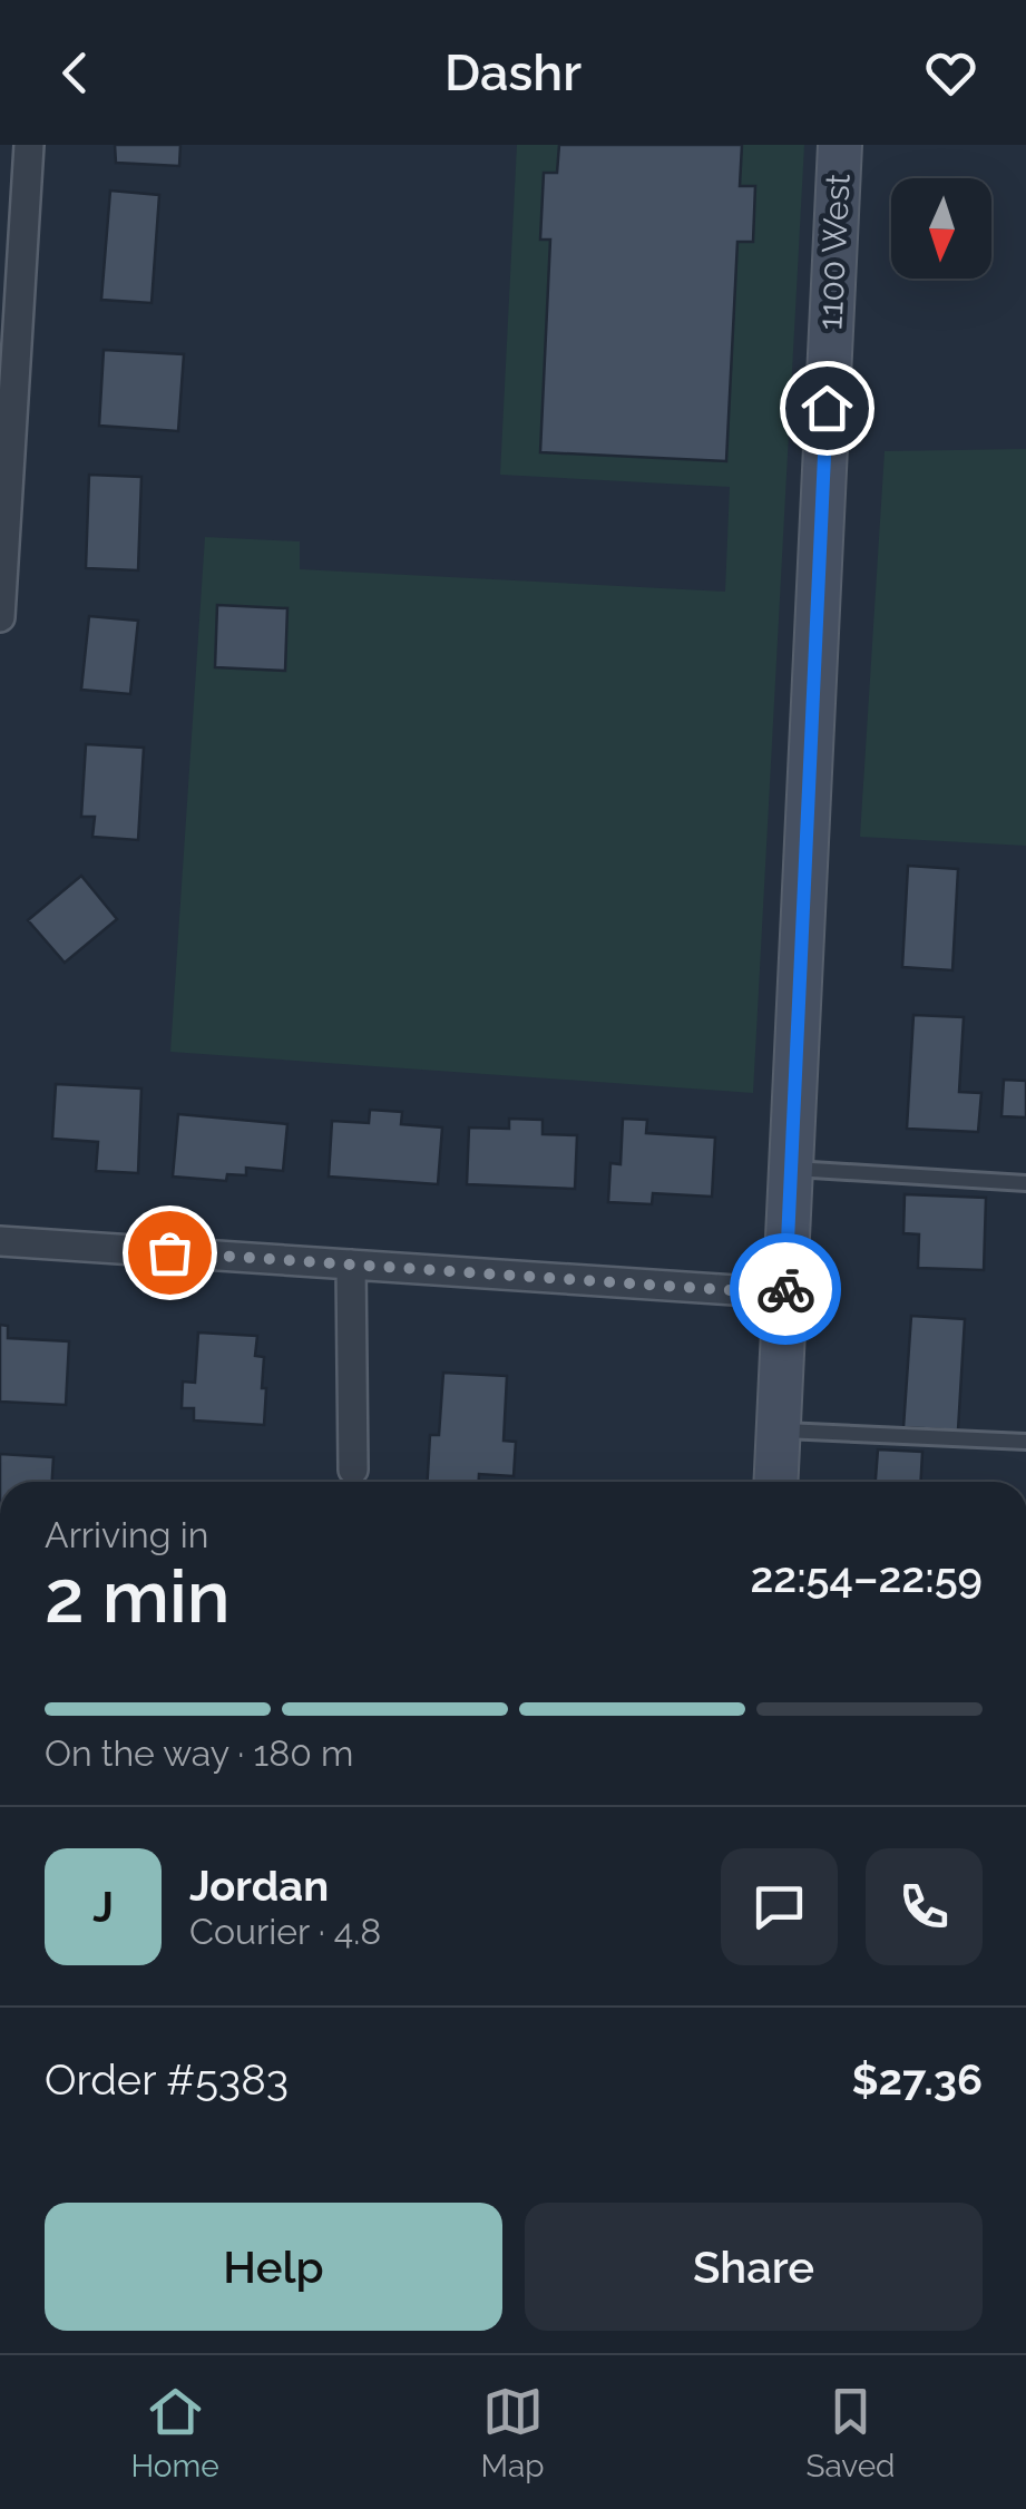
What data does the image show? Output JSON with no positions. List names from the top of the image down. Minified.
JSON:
{"streets":{"street":["1100 West"]},"north":"bottom","page":{"header":"Dashr","heading":["2 min","Arriving in","22:54–22:59"],"panel":["Jordan","Courier · 4.8","Order #5383","$27.36"],"bar":"On the way · 180 m","round":"J","buttons":["Help","Share"],"tabs":["Home","Map","Saved"]}}
